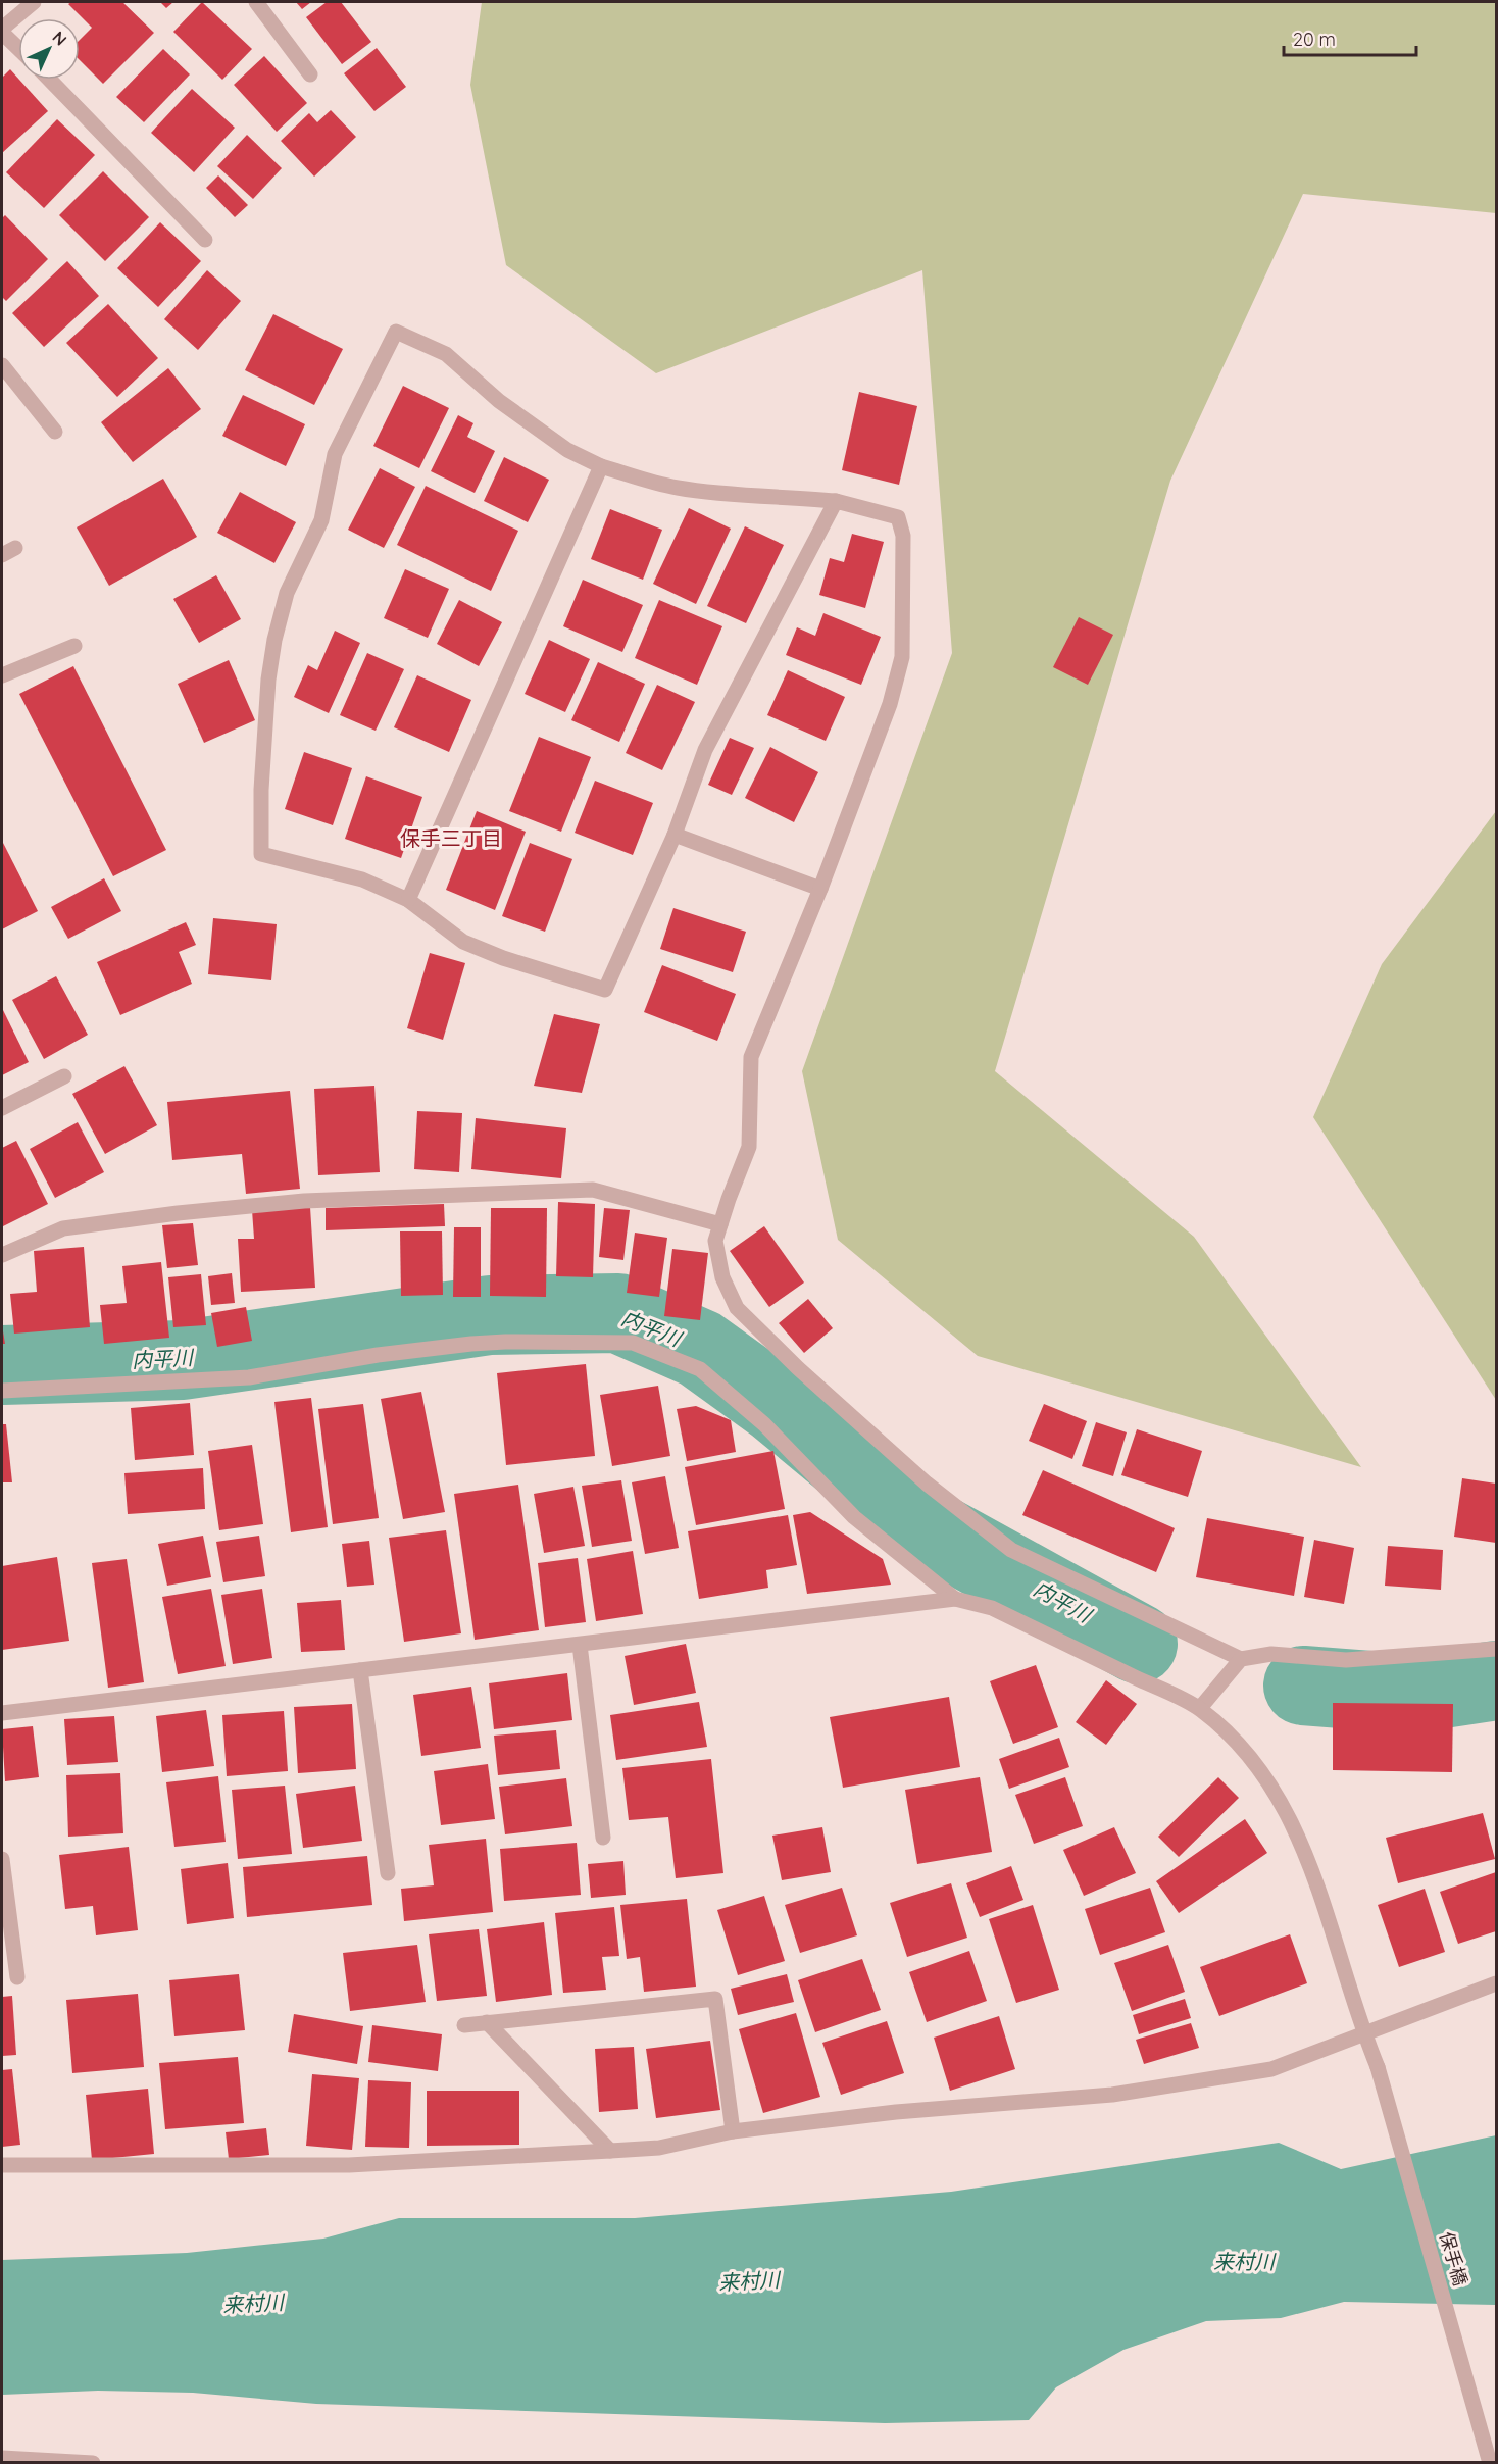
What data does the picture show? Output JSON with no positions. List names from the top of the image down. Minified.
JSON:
{"streets":{"street":["保手橋"]},"districts":["保手三丁目"],"water":["内平川","来村川"],"scale_bar":"20 m","north":"top right"}
